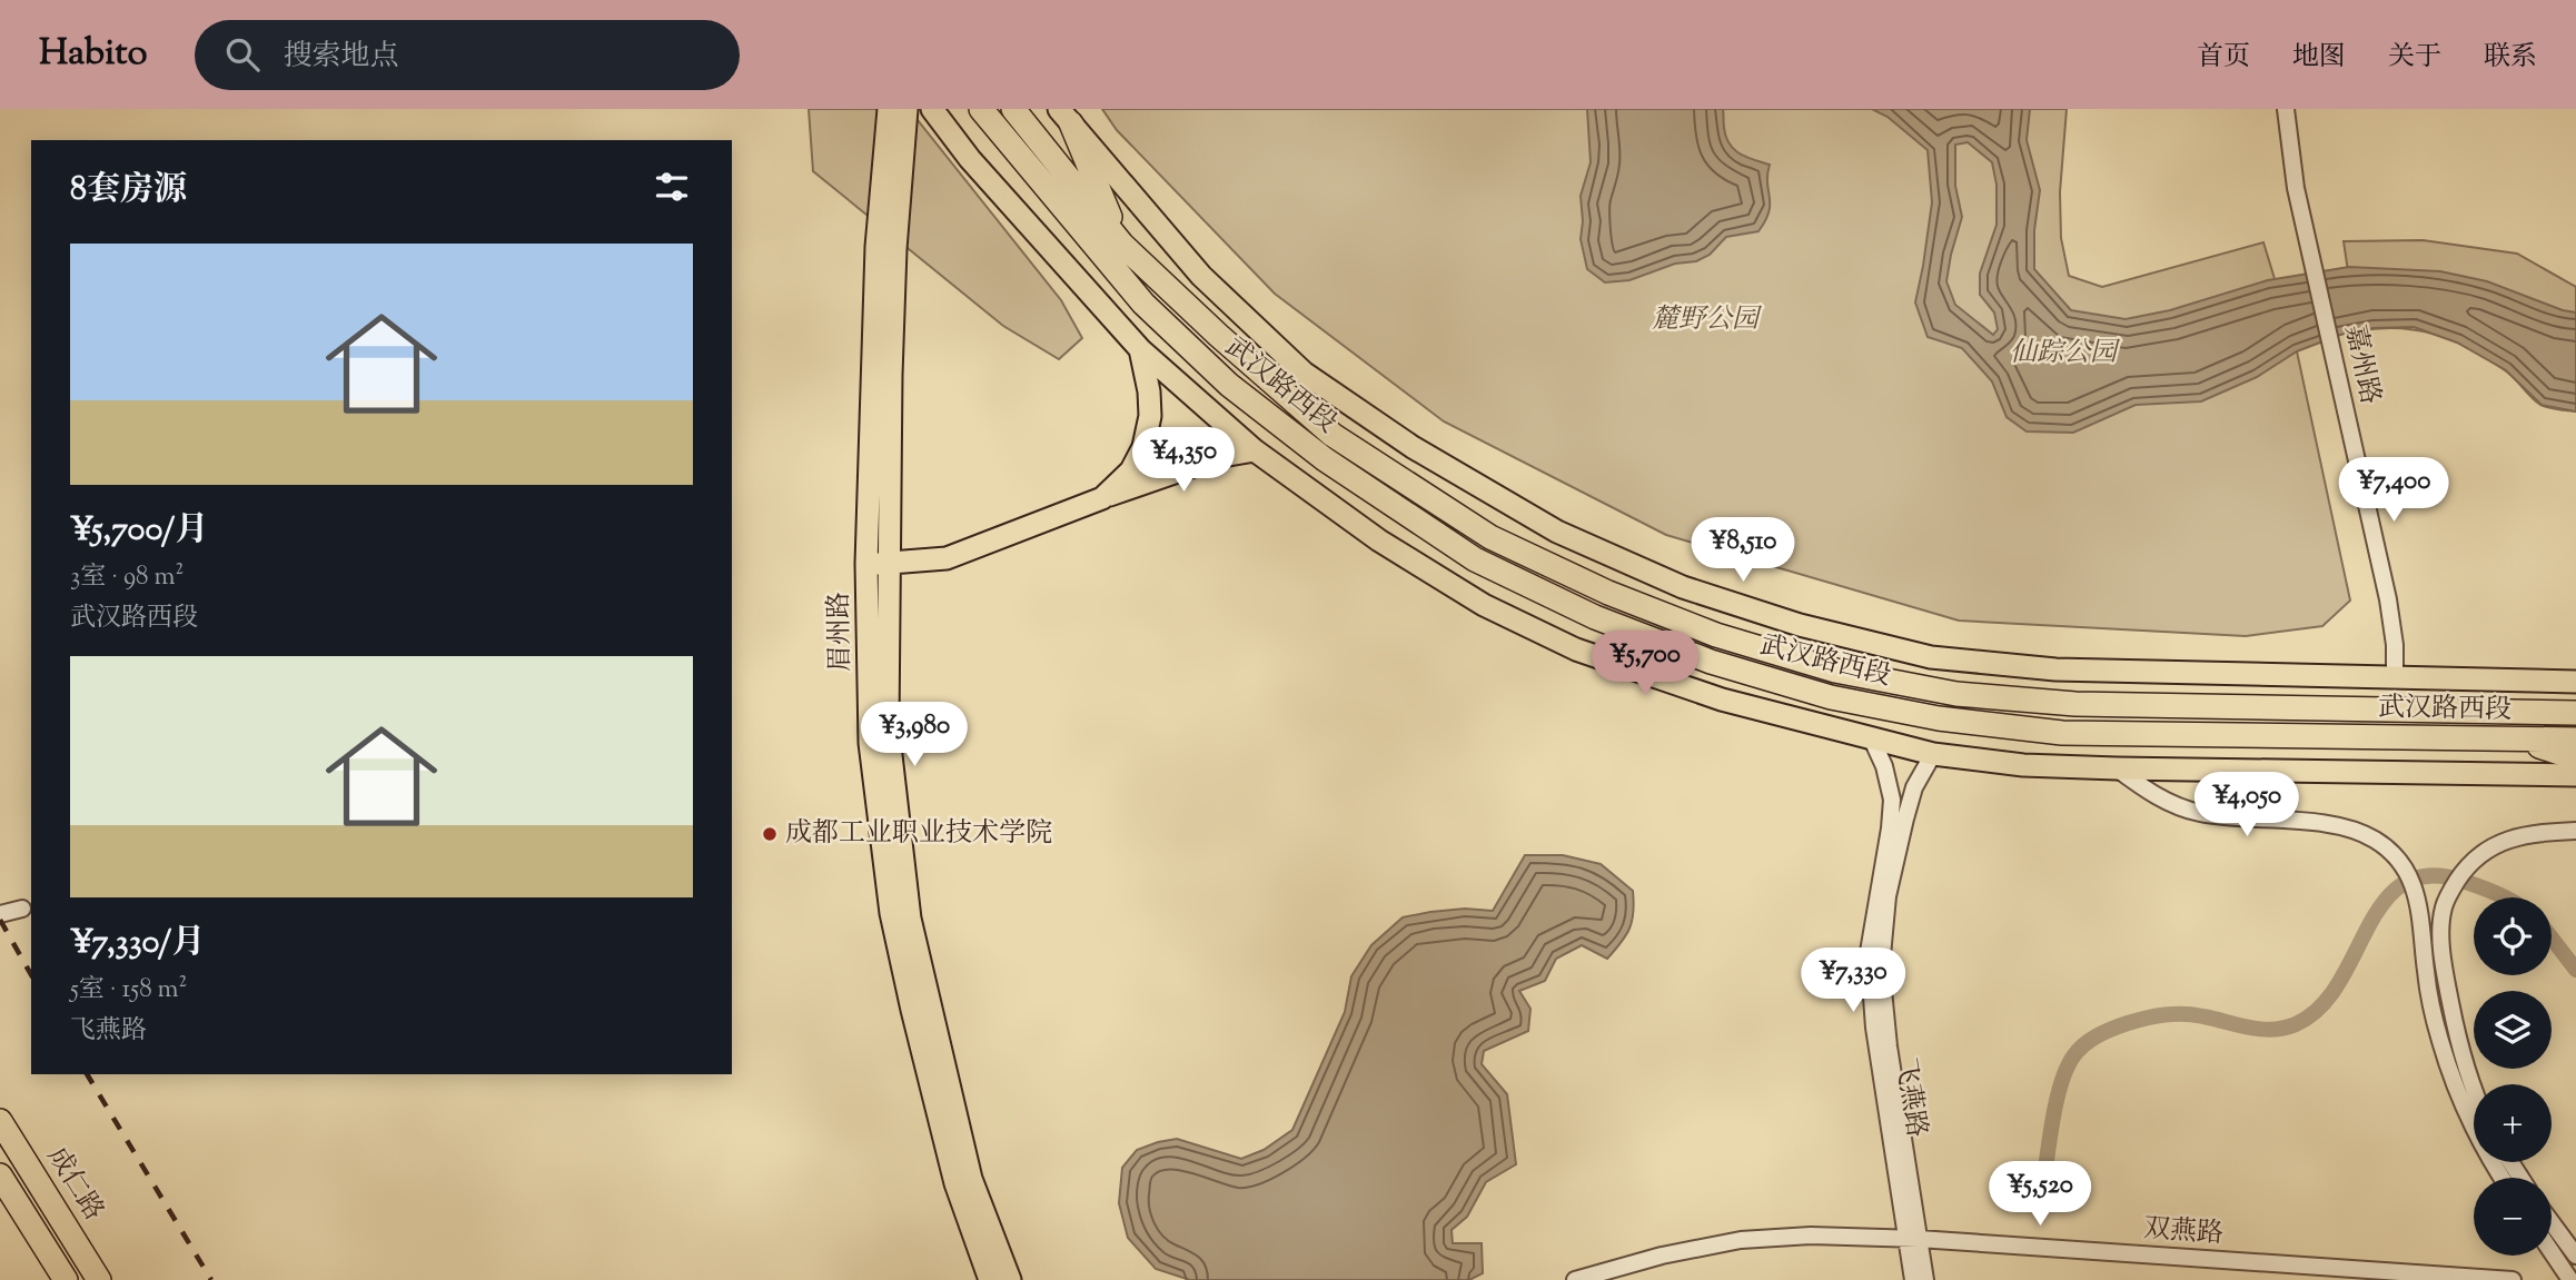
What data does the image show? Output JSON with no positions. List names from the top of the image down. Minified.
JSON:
{"streets":{"highway":["武汉路西段","成仁路"],"main road":["眉州路"],"street":["嘉州路","飞燕路","双燕路"]},"crossings":[["飞燕路","双燕路"]],"parks":["麓野公园","仙踪公园"],"places":["成都工业职业技术学院"],"page":{"header":"Habito","search":"搜索地点","nav":["首页","地图","关于","联系"],"heading":"8套房源","list":[{"name":"¥5,700/月","note":"3室 · 98 m² · 武汉路西段"},{"name":"¥7,330/月","note":"5室 · 158 m² · 飞燕路"}],"price":["¥4,350","¥7,400","¥8,510","¥5,700","¥3,980","¥4,050","¥7,330","¥5,520"],"map_buttons":["+","−"]}}
